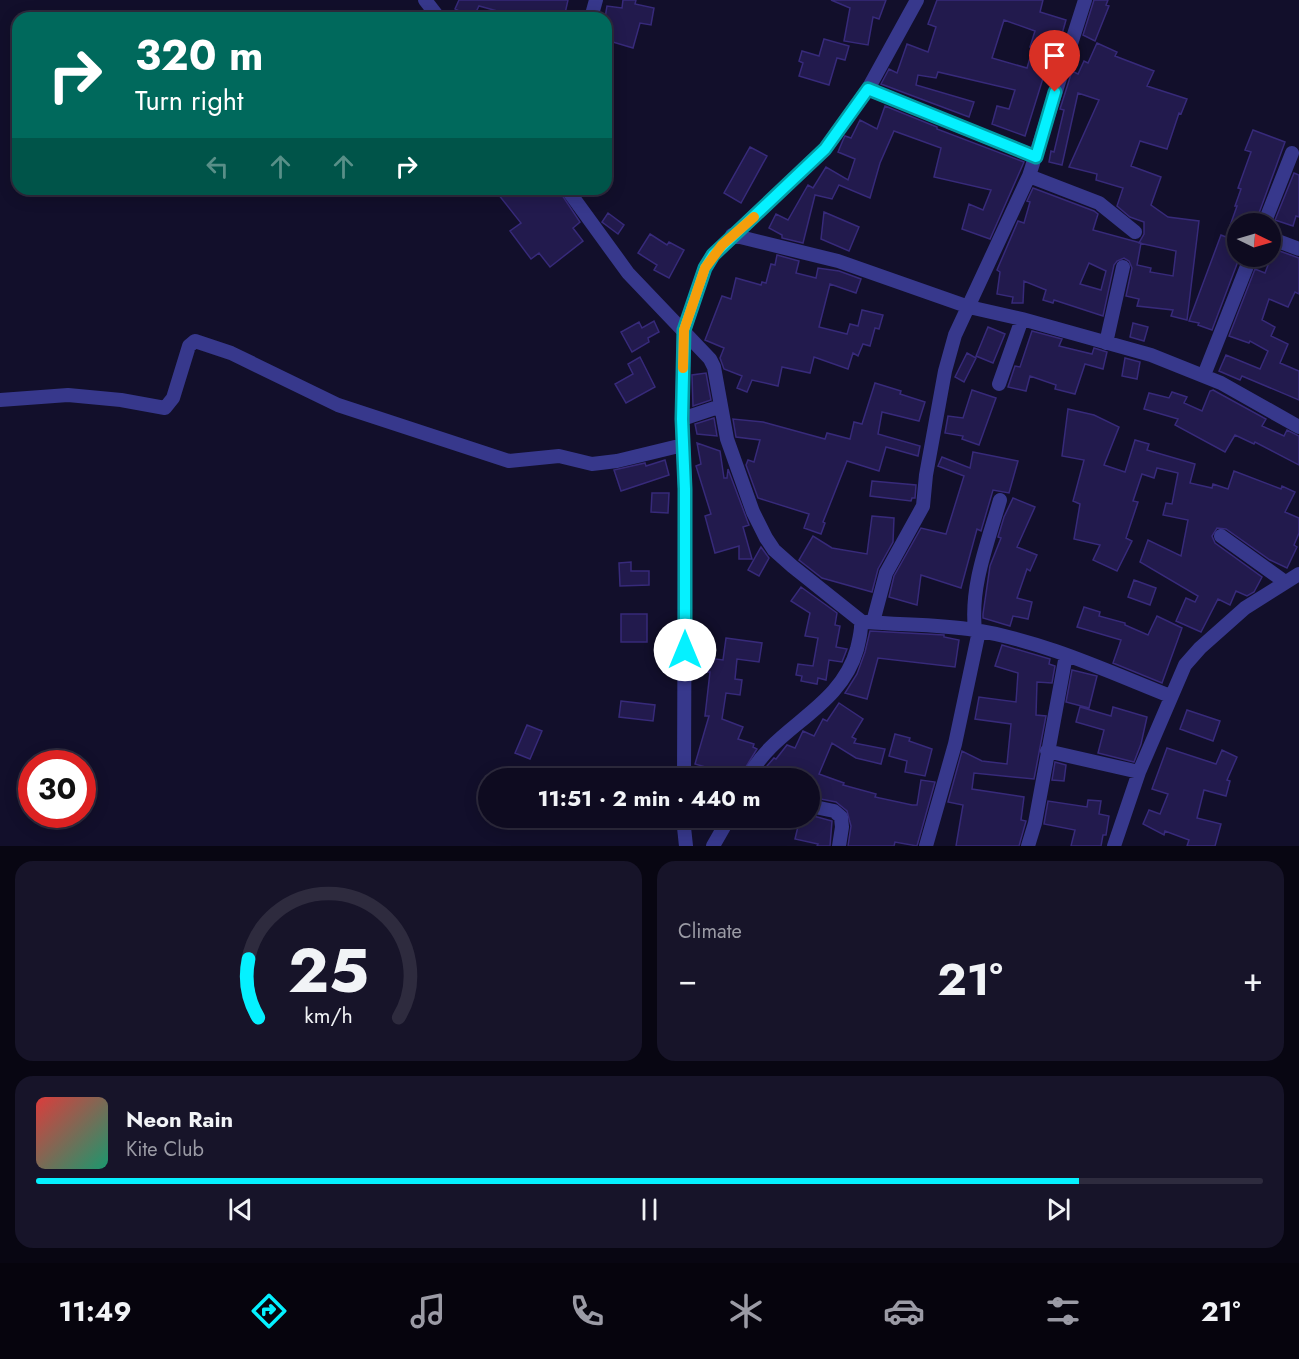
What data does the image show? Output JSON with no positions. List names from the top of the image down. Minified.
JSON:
{"north":"right","page":{"turn":["320 m","Turn right"],"limit":"30","trip":"11:51 · 2 min · 440 m","tile":"Climate","heat":["−","21°","+"],"song":["Neon Rain","Kite Club"],"tabs":["11:49","21°"],"gauge":["25","km/h"]}}
